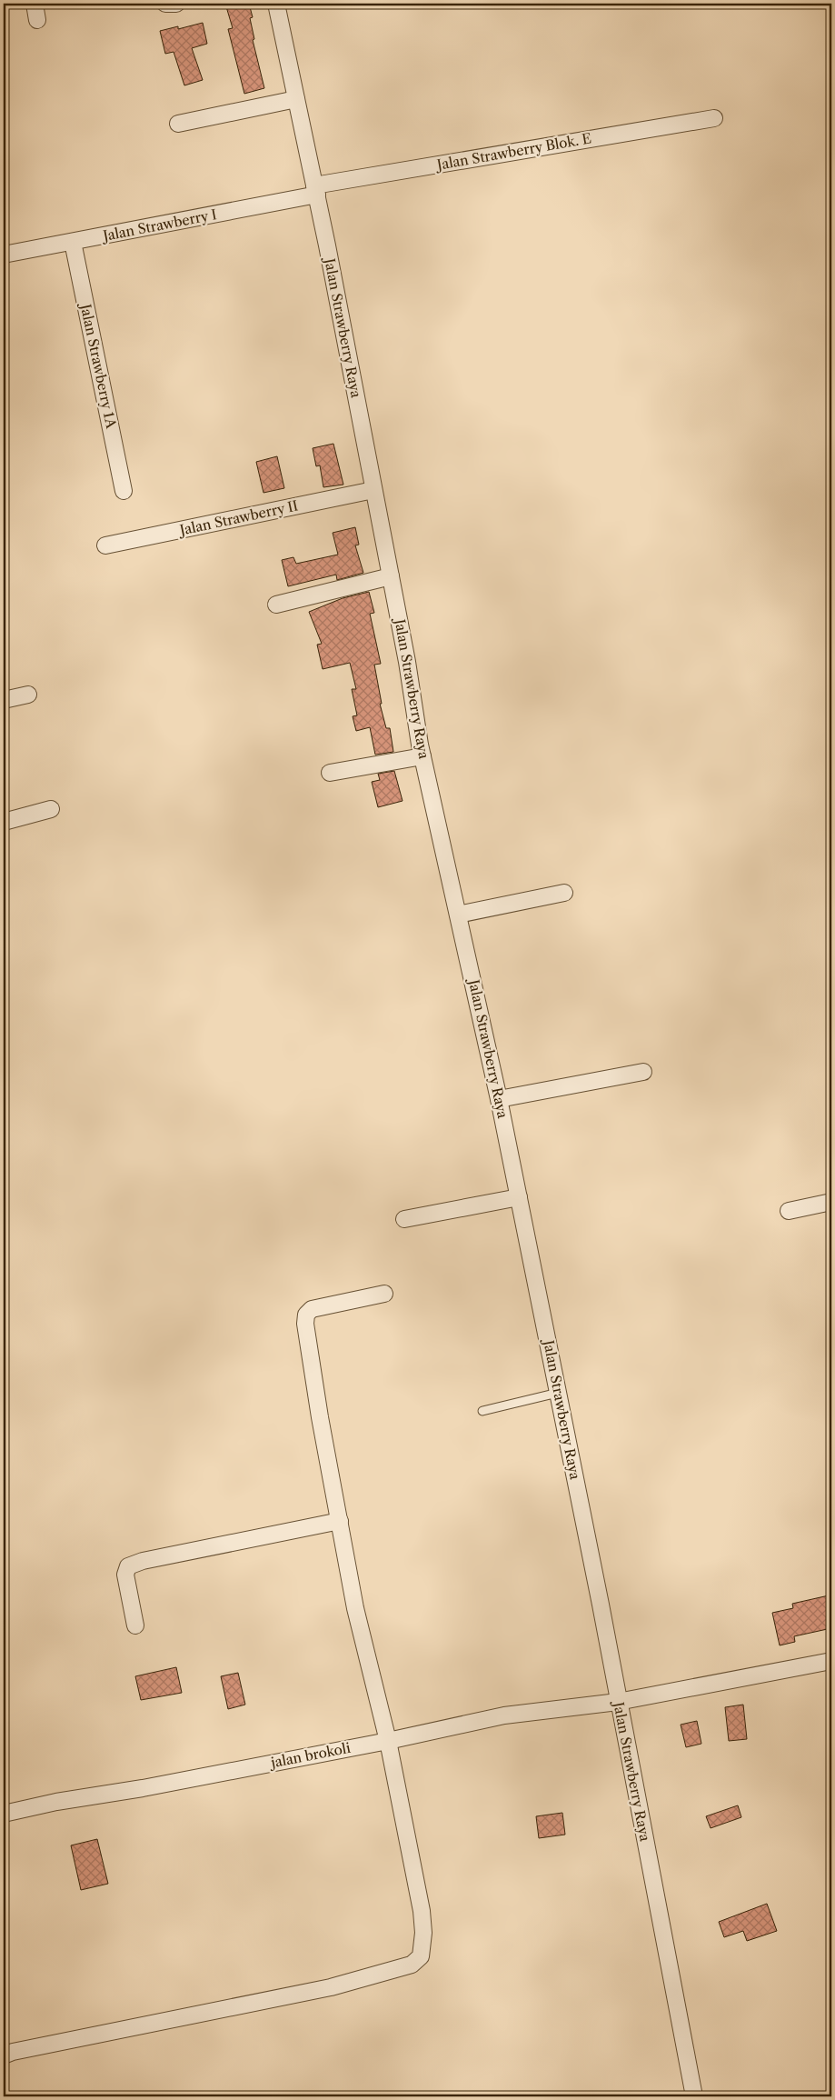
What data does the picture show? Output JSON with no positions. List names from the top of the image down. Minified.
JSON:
{"streets":{"street":["Jalan Strawberry Blok. E","Jalan Strawberry I","Jalan Strawberry Raya","Jalan Strawberry 1A","Jalan Strawberry II","jalan brokoli"]},"crossings":[["Jalan Strawberry Blok. E","Jalan Strawberry I"],["Jalan Strawberry Blok. E","Jalan Strawberry Raya"],["Jalan Strawberry I","Jalan Strawberry Raya"],["Jalan Strawberry I","Jalan Strawberry 1A"],["Jalan Strawberry Raya","Jalan Strawberry II"],["Jalan Strawberry Raya","jalan brokoli"]]}
